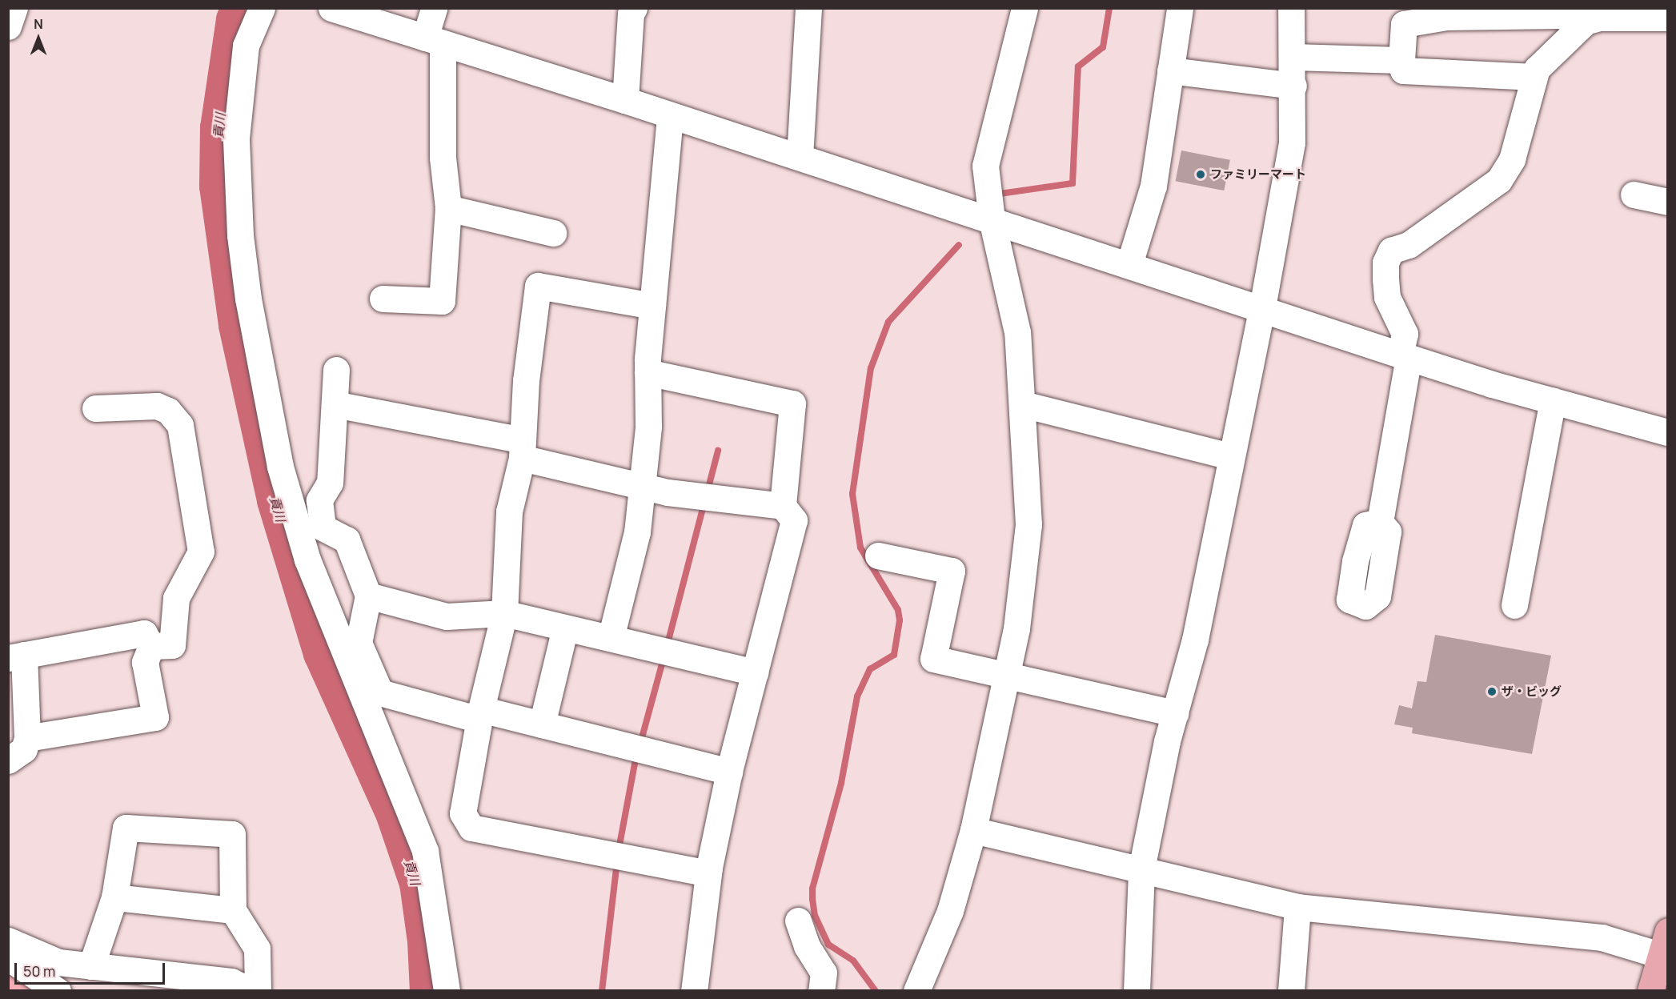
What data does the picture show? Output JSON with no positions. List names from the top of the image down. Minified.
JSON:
{"water":["貢川"],"places":["ファミリーマート","ザ・ビッグ"],"scale_bar":"50 m","north":"top"}
